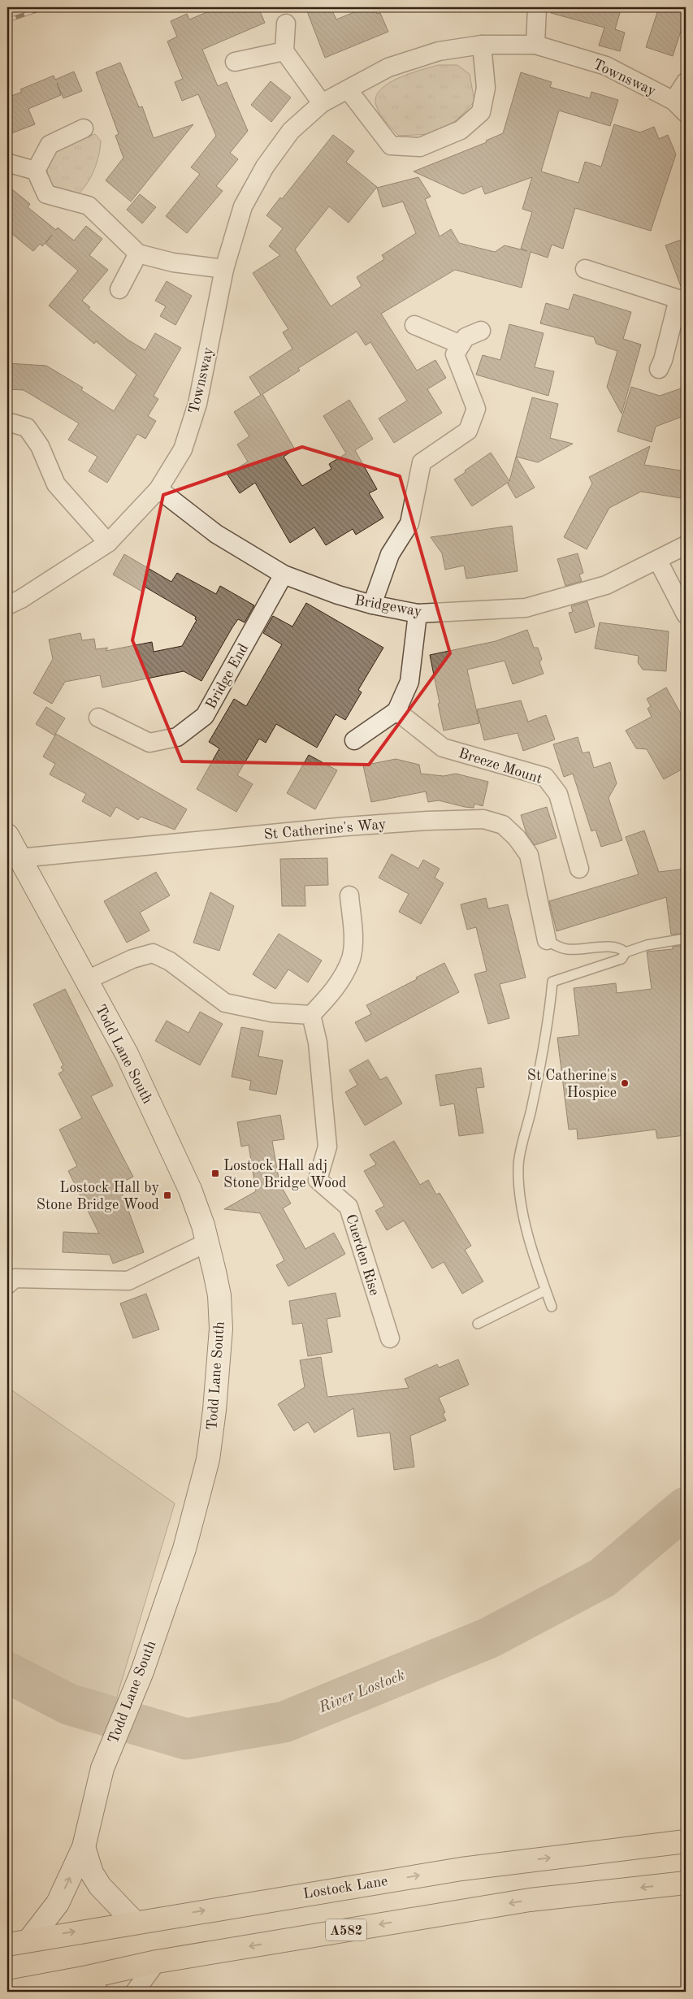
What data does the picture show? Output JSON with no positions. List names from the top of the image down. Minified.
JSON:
{"streets":{"highway":["Lostock Lane","A582"],"street":["Townsway","Bridgeway","Bridge End","Breeze Mount","St Catherine's Way","Todd Lane South","Cuerden Rise"]},"crossings":[["Townsway","Bridgeway"],["Bridgeway","Bridge End"],["St Catherine's Way","Todd Lane South"],["Todd Lane South","Lostock Lane"]],"water":["River Lostock"],"places":{"other":["St Catherine's Hospice"],"transit":["Lostock Hall adj Stone Bridge Wood","Lostock Hall by Stone Bridge Wood"]}}
